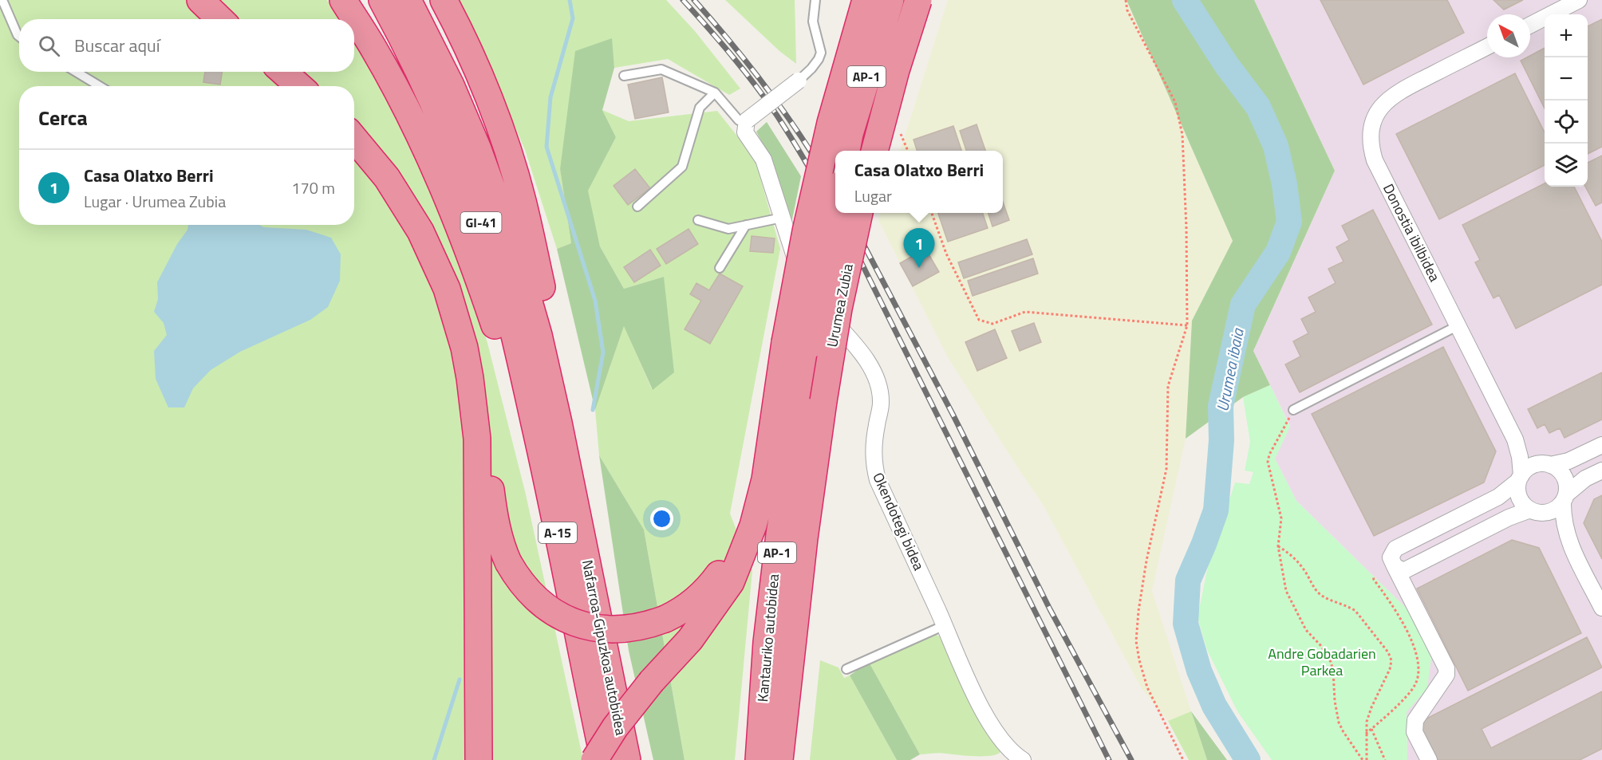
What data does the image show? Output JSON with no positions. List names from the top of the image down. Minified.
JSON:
{"streets":{"highway":["AP-1","GI-41","Urumea Zubia","A-15","Kantauriko autobidea","Nafarroa-Gipuzkoa autobidea"],"street":["Donostia ibilbidea","Okendotegi bidea"]},"crossings":[["GI-41","Nafarroa-Gipuzkoa autobidea"],["Urumea Zubia","Kantauriko autobidea"]],"water":["Urumea ibaia"],"parks":["Andre Gobadarien Parkea"],"north":"top left","page":{"map_buttons":["+","−"],"search":"Buscar aquí","heading":"Cerca","list":[{"mark":"1","name":"Casa Olatxo Berri","note":"Lugar · Urumea Zubia","value":"170 m"}],"popup":["Casa Olatxo Berri","Lugar"],"pins":"1"}}
